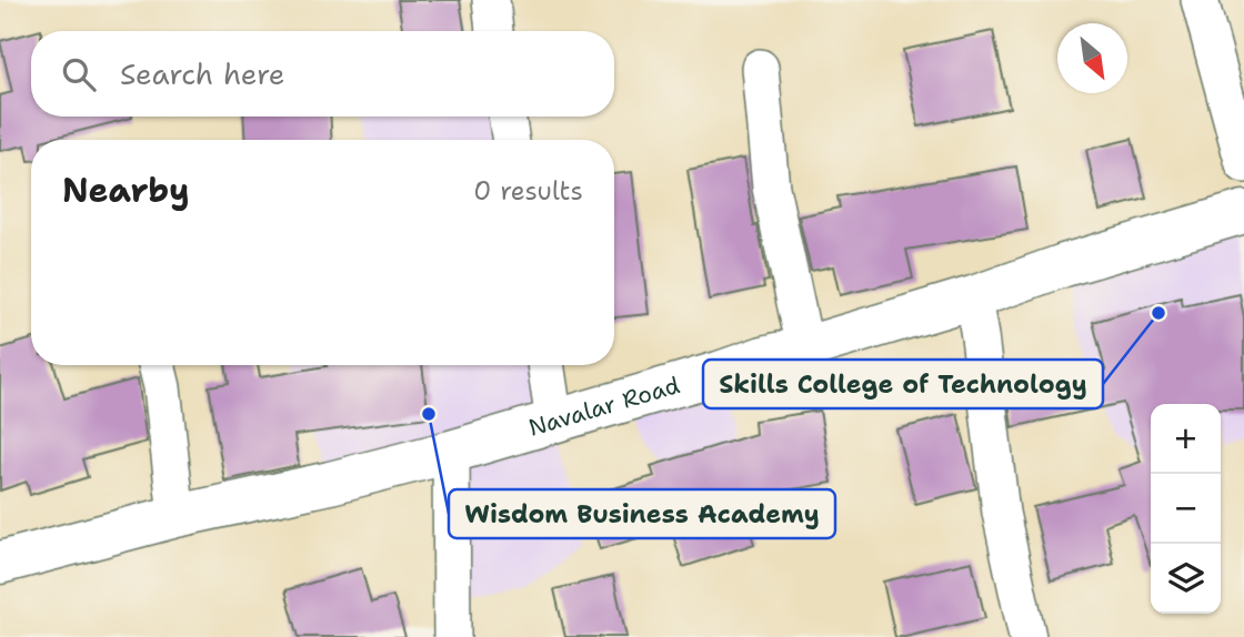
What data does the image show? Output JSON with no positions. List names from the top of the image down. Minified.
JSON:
{"streets":{"street":["Navalar Road"]},"places":["Skills College of Technology","Wisdom Business Academy"],"north":"bottom right","page":{"search":"Search here","heading":["Nearby","0 results"],"map_buttons":["+","−"]}}
